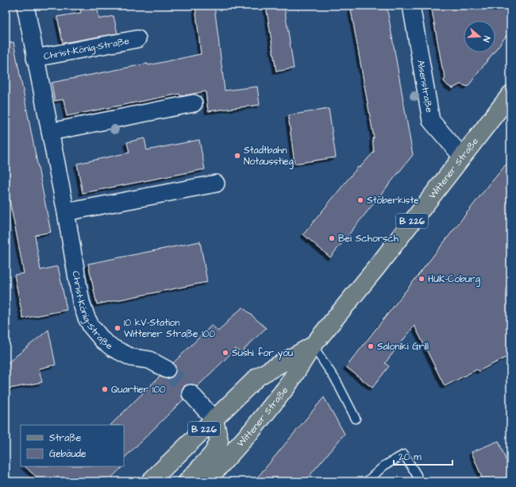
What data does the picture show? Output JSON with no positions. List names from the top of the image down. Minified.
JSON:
{"streets":{"main road":["Wittener Straße","B 226"],"street":["Christ-König-Straße","Alsenstraße"]},"crossings":[["Alsenstraße","Wittener Straße"]],"places":["Stadtbahn Notausstieg","Stöberkiste","Bei Schorsch","HUK-Coburg","10 kV-Station Wittener Straße 100","Saloniki Grill","Sushi for you","Quartier 100"],"legend":["Straße","Gebäude"],"scale_bar":"20 m","north":"right"}
